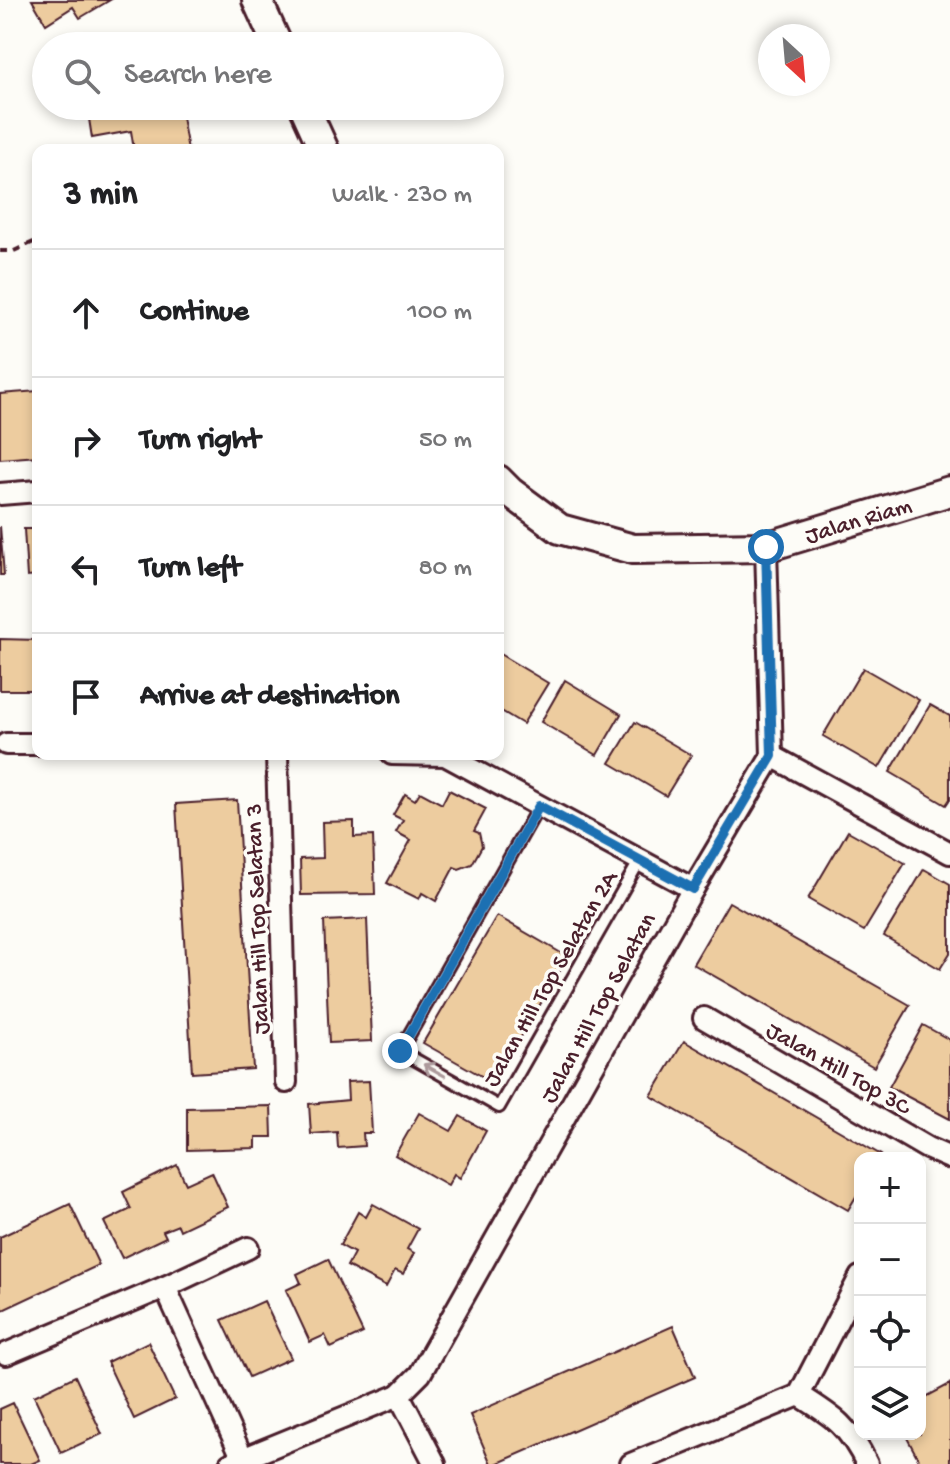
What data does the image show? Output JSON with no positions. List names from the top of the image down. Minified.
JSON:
{"streets":{"main road":["Jalan Riam"],"street":["Jalan Hill Top Selatan 3","Jalan Hill Top Selatan","Jalan Hill Top 3C"],"lane":["Jalan Hill Top Selatan 2A"]},"north":"bottom right","page":{"search":"Search here","heading":["3 min","Walk · 230 m"],"list":[["Continue","100 m"],["Turn right","50 m"],["Turn left","80 m"],"Arrive at destination"],"map_buttons":["+","−"]}}
